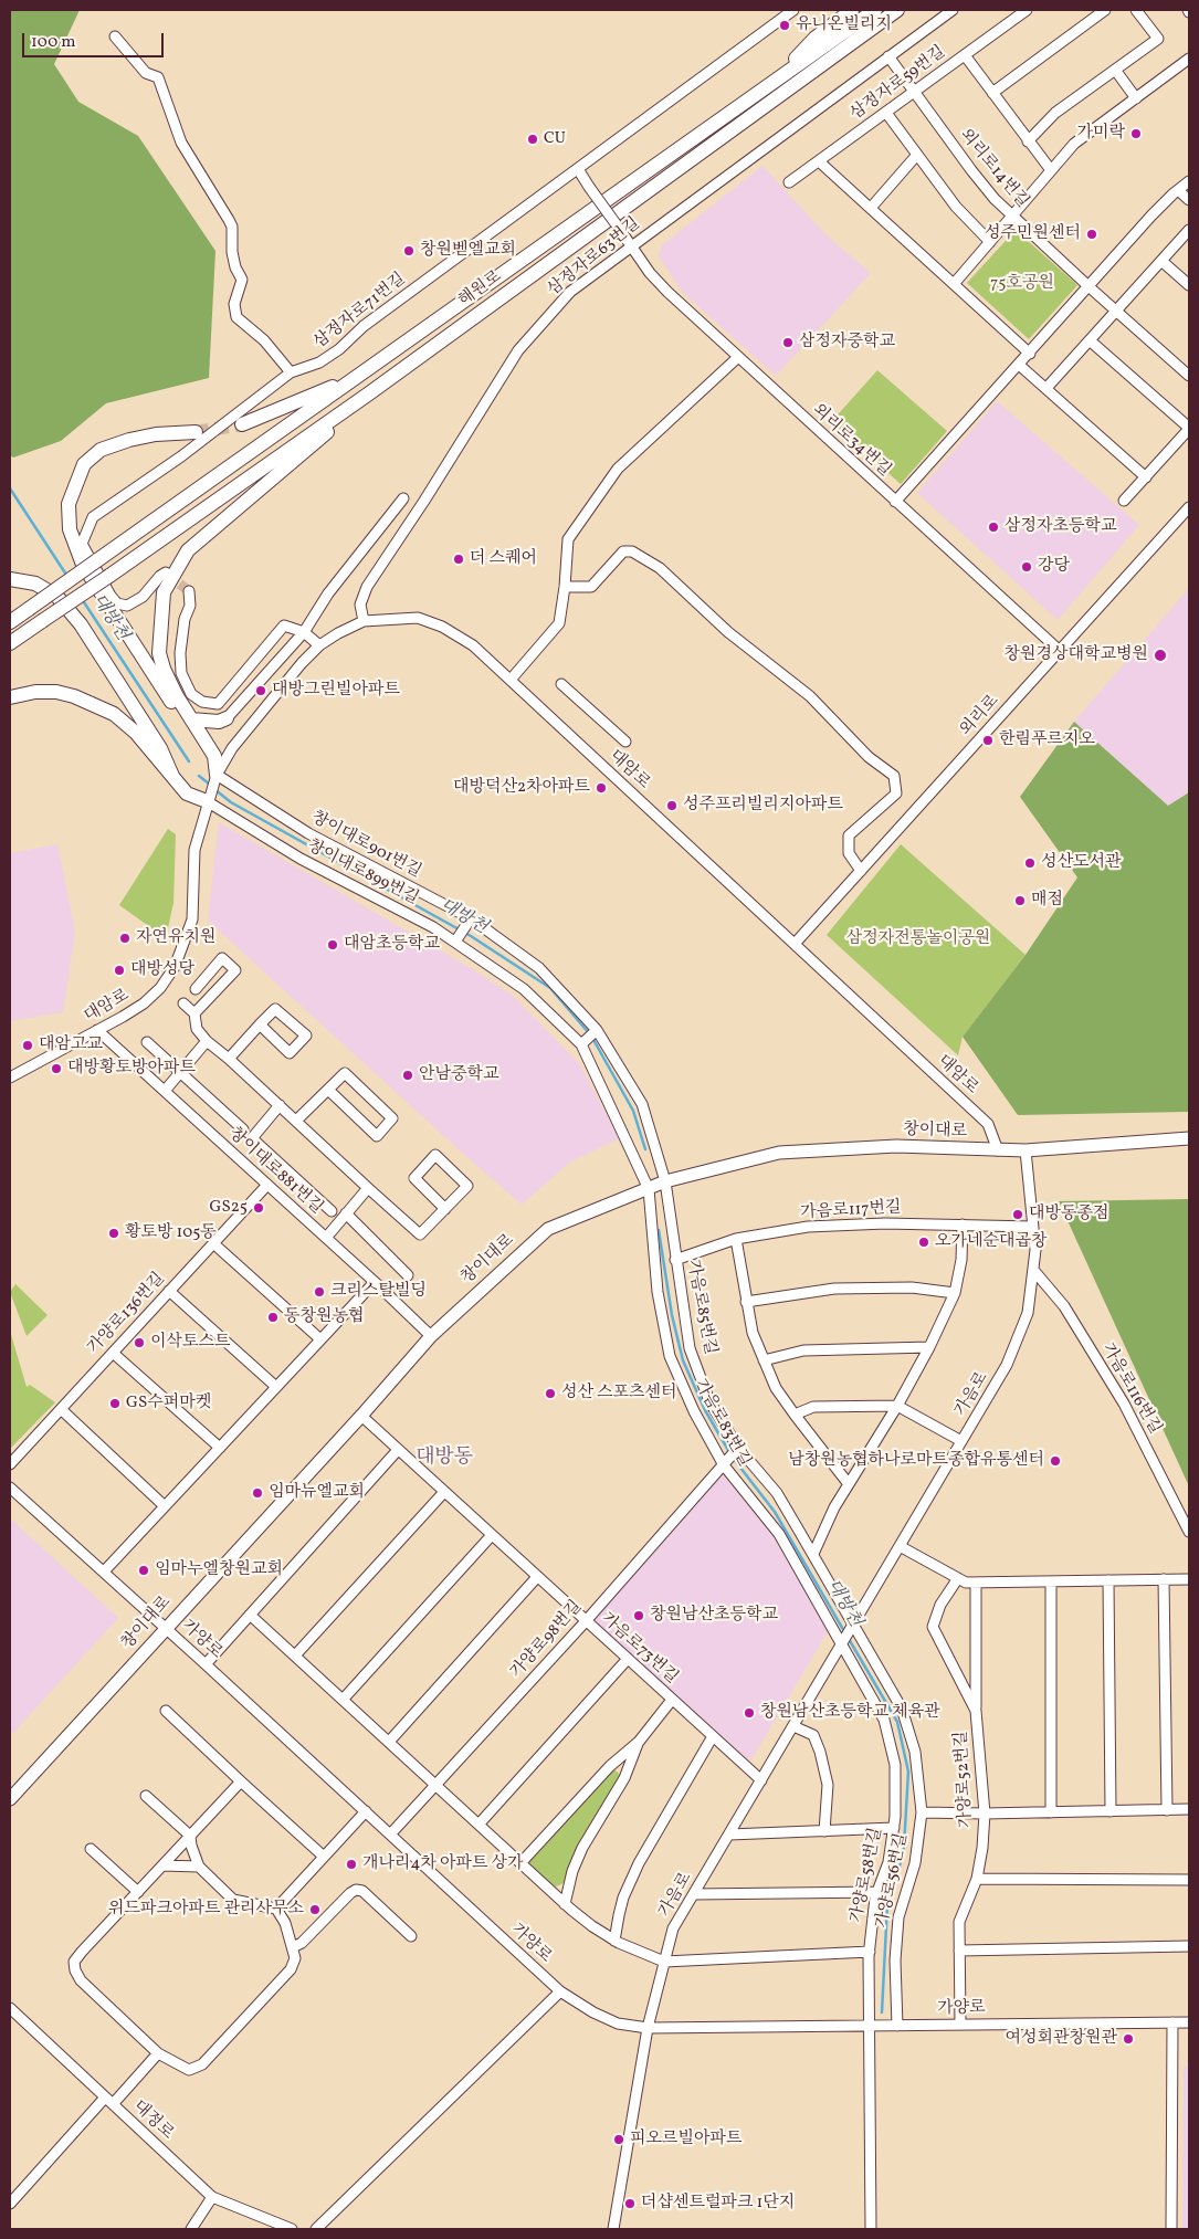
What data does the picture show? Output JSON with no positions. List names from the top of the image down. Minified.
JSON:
{"streets":{"highway":["해원로"],"main road":["창이대로"],"street":["삼정자로59번길","외리로14번길","삼정자로63번길","삼정자로71번길","외리로34번길","외리로","대암로","창이대로901번길","창이대로899번길","창이대로881번길","가음로117번길","가음로85번길","가양로136번길","가음로116번길","가음로","가음로83번길","가양로","가양로98번길","가음로73번길","가양로52번길","가양로58번길","가양로56번길","대정로"]},"crossings":[["삼정자로59번길","외리로14번길"],["외리로14번길","삼정자로63번길"],["삼정자로63번길","외리로34번길"],["삼정자로63번길","대암로"],["삼정자로71번길","외리로34번길"],["외리로34번길","외리로"],["외리로","대암로"],["대암로","창이대로901번길"],["대암로","창이대로899번길"],["대암로","창이대로"],["대암로","창이대로881번길"],["창이대로901번길","창이대로"],["창이대로901번길","가음로85번길"],["창이대로899번길","창이대로"],["창이대로899번길","가음로83번길"],["창이대로","창이대로881번길"],["창이대로","가음로85번길"],["창이대로","가음로"],["창이대로","가음로83번길"],["창이대로","가양로"],["창이대로","가음로73번길"],["창이대로881번길","가양로136번길"],["가음로117번길","가음로85번길"],["가음로117번길","가음로"],["가음로85번길","가음로"],["가음로85번길","가양로98번길"],["가음로85번길","가양로56번길"],["가음로116번길","가음로"],["가음로","가음로83번길"],["가음로","가양로"],["가음로","가음로73번길"],["가음로","가양로58번길"],["가음로","가양로56번길"],["가음로83번길","가양로98번길"],["가음로83번길","가양로58번길"],["가양로","가양로98번길"],["가양로","가양로52번길"],["가양로","가양로58번길"],["가양로","가양로56번길"],["가양로98번길","가음로73번길"]],"districts":["대방동"],"water":["대방천"],"parks":["75호공원","삼정자전통놀이공원"],"places":["유니온빌리지","가미락","CU","성주민원센터","창원벧엘교회","삼정자중학교","삼정자초등학교","더 스퀘어","강당","창원경상대학교병원","대방그린빌아파트","한림푸르지오","대방덕산2차아파트","성주프리빌리지아파트","성산도서관","매점","자연유치원","대암초등학교","대방성당","대암고교","대방황토방아파트","안남중학교","GS25","대방동종점","황토방 105동","오가네순대곱창","크리스탈빌딩","동창원농협","이삭토스트","성산 스포츠센터","GS수퍼마켓","남창원농협하나로마트종합유통센터","임마뉴엘교회","임마누엘창원교회","창원남산초등학교","창원남산초등학교 체육관","개나리4차 아파트 상가","위드파크아파트 관리사무소","여성회관창원관","피오르빌아파트","더샵센트럴파크 1단지"],"scale_bar":"100 m"}
